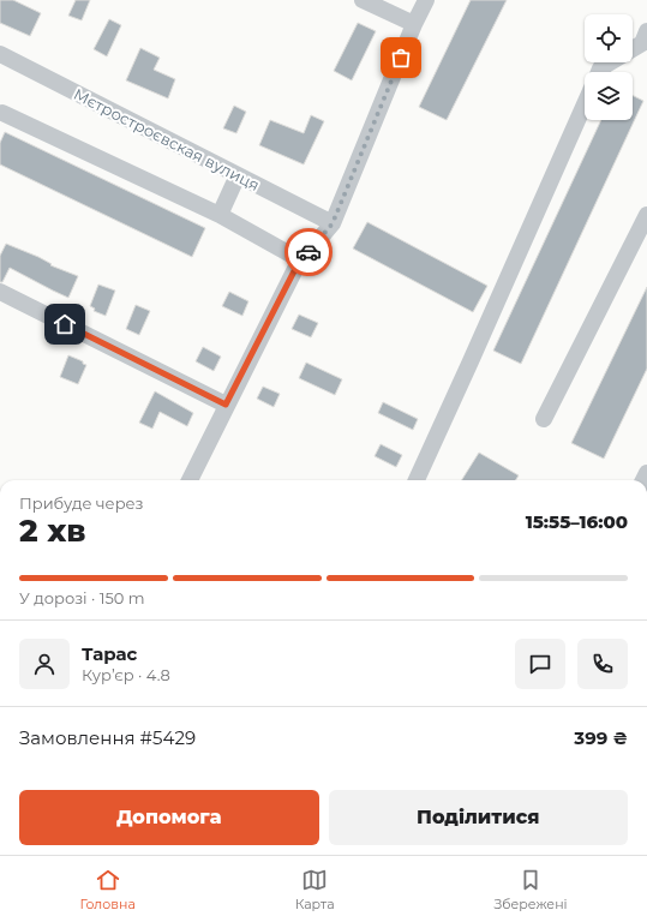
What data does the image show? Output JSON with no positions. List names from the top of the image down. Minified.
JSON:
{"streets":{"street":["Мєтростроєвская вулиця"]},"page":{"heading":["2 хв","Прибуде через","15:55–16:00"],"panel":["Тарас","Кур’єр · 4.8","Замовлення #5429","399 ₴"],"bar":"У дорозі · 150 m","buttons":["Допомога","Поділитися"],"tabs":["Головна","Карта","Збережені"]}}
